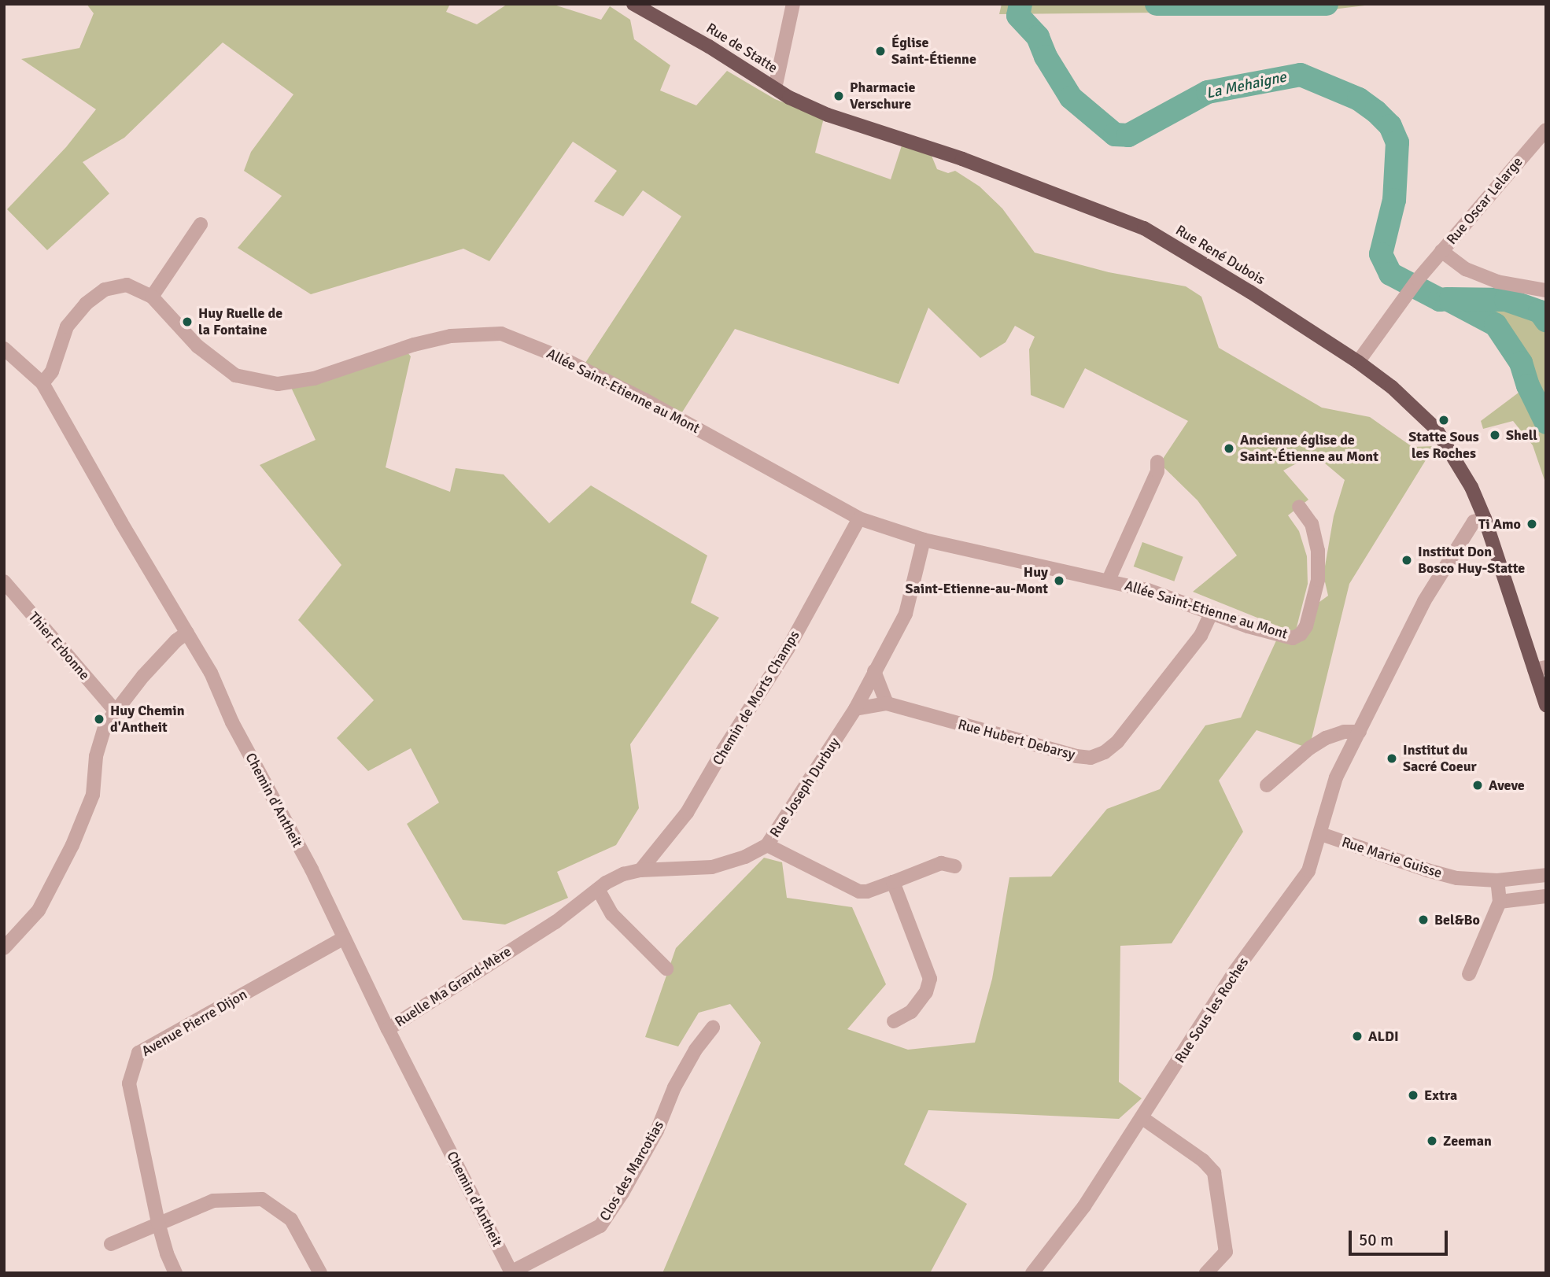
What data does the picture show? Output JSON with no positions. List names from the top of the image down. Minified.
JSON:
{"streets":{"main road":["Rue de Statte","Rue René Dubois"],"street":["Rue Oscar Lelarge","Allée Saint-Etienne au Mont","Thier Erbonne","Chemin de Morts Champs","Rue Hubert Debarsy","Rue Joseph Durbuy","Chemin d'Antheit","Rue Marie Guisse","Ruelle Ma Grand-Mère","Rue Sous les Roches","Avenue Pierre Dijon","Clos des Marcotias"]},"crossings":[["Rue de Statte","Rue René Dubois"],["Rue Oscar Lelarge","Rue René Dubois"],["Rue René Dubois","Rue Sous les Roches"],["Allée Saint-Etienne au Mont","Chemin de Morts Champs"],["Allée Saint-Etienne au Mont","Rue Hubert Debarsy"],["Allée Saint-Etienne au Mont","Rue Joseph Durbuy"],["Allée Saint-Etienne au Mont","Chemin d'Antheit"],["Chemin de Morts Champs","Rue Joseph Durbuy"],["Rue Hubert Debarsy","Rue Joseph Durbuy"],["Rue Joseph Durbuy","Ruelle Ma Grand-Mère"],["Chemin d'Antheit","Ruelle Ma Grand-Mère"],["Chemin d'Antheit","Avenue Pierre Dijon"],["Chemin d'Antheit","Clos des Marcotias"],["Rue Marie Guisse","Rue Sous les Roches"]],"water":["La Mehaigne"],"places":["Église Saint-Étienne","Pharmacie Verschure","Huy Ruelle de la Fontaine","Statte Sous les Roches","Shell","Ancienne église de Saint-Étienne au Mont","Ti Amo","Institut Don Bosco Huy-Statte","Huy Saint-Etienne-au-Mont","Huy Chemin d'Antheit","Institut du Sacré Coeur","Aveve","Bel&Bo","ALDI","Extra","Zeeman"],"scale_bar":"50 m"}
